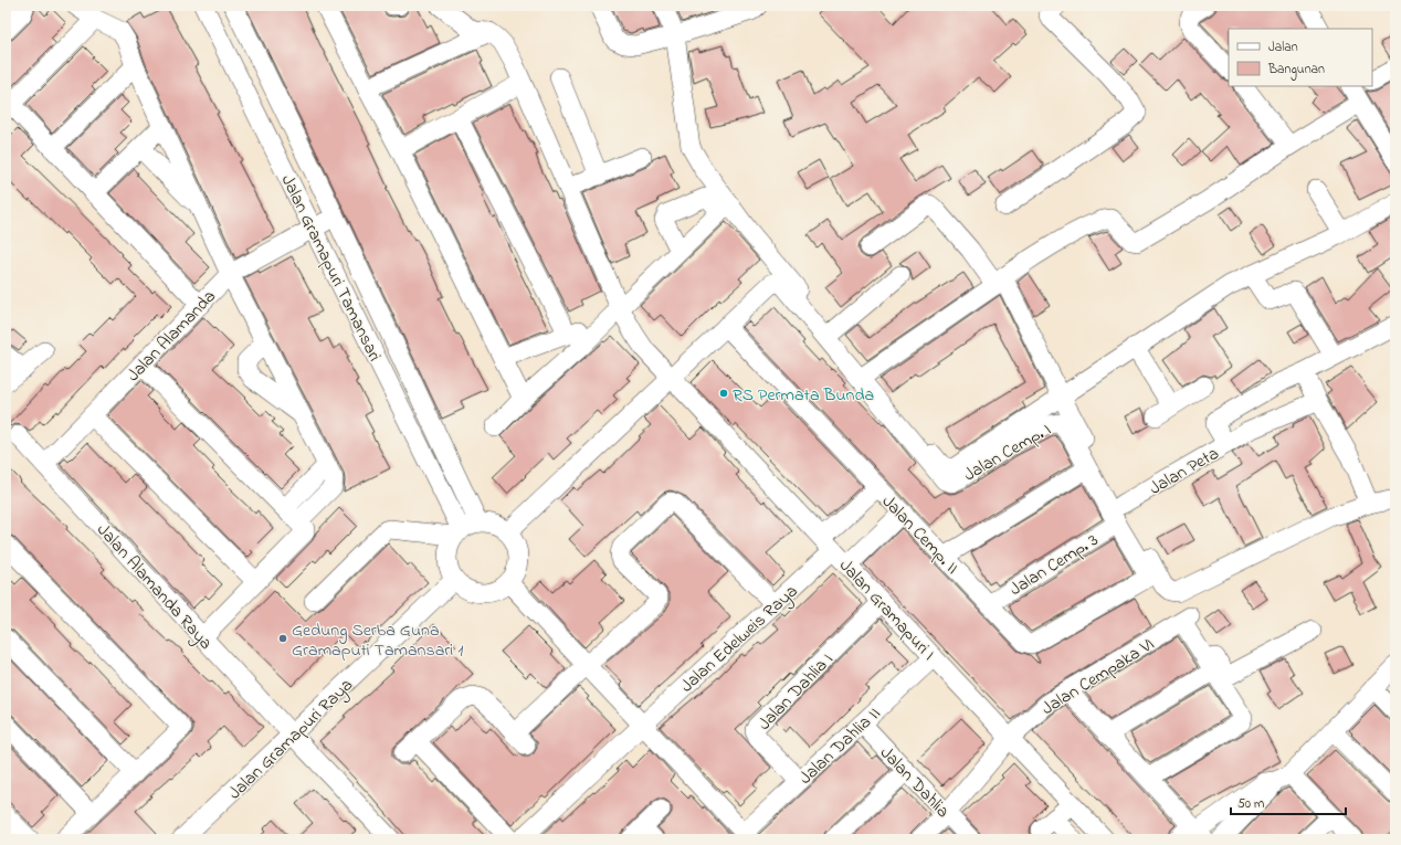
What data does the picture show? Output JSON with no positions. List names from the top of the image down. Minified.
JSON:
{"streets":{"street":["Jalan Gramapuri Tamansari","Jalan Alamanda","Jalan Cemp. I","Jalan Peta","Jalan Cemp. II","Jalan Cemp. 3","Jalan Alamanda Raya","Jalan Gramapuri I","Jalan Edelweis Raya","Jalan Cempaka VI","Jalan Dahlia I","Jalan Gramapuri Raya","Jalan Dahlia II","Jalan Dahlia"]},"crossings":[["Jalan Gramapuri Tamansari","Jalan Alamanda"],["Jalan Gramapuri Tamansari","Jalan Gramapuri Raya"],["Jalan Alamanda","Jalan Alamanda Raya"],["Jalan Cemp. I","Jalan Peta"],["Jalan Cemp. I","Jalan Cemp. II"],["Jalan Cemp. I","Jalan Cemp. 3"],["Jalan Peta","Jalan Cemp. 3"],["Jalan Cemp. II","Jalan Cemp. 3"],["Jalan Cemp. II","Jalan Edelweis Raya"],["Jalan Alamanda Raya","Jalan Gramapuri Raya"],["Jalan Gramapuri I","Jalan Edelweis Raya"],["Jalan Gramapuri I","Jalan Cempaka VI"],["Jalan Gramapuri I","Jalan Dahlia I"],["Jalan Gramapuri I","Jalan Dahlia II"],["Jalan Cempaka VI","Jalan Dahlia"],["Jalan Dahlia I","Jalan Dahlia II"],["Jalan Dahlia II","Jalan Dahlia"]],"places":["RS Permata Bunda","Gedung Serba Guna Gramaputi Tamansari 1"],"legend":["Jalan","Bangunan"],"scale_bar":"50 m"}
